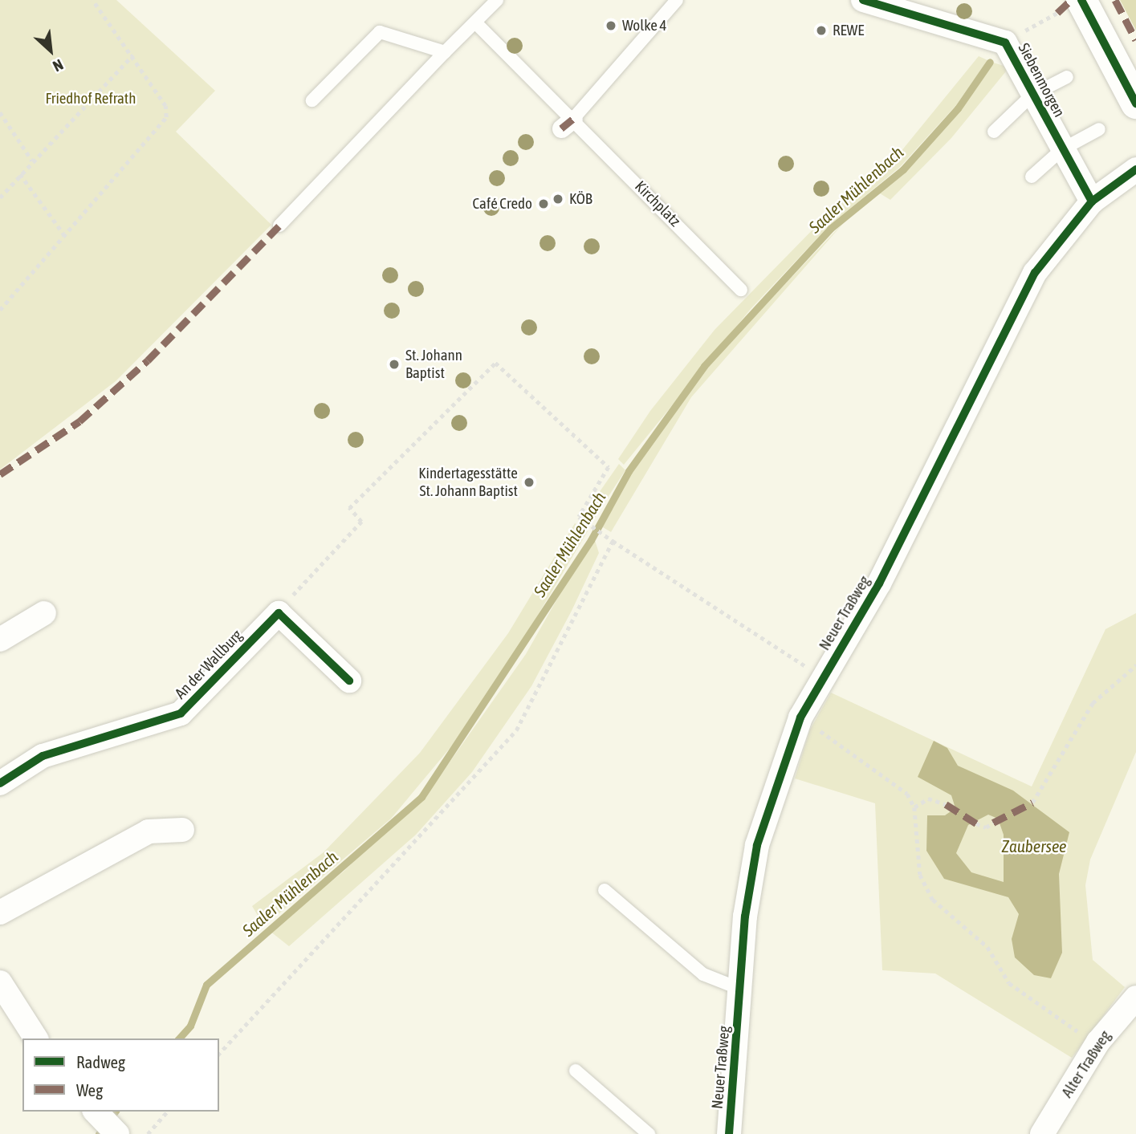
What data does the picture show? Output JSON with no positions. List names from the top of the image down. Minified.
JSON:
{"streets":{"street":["Siebenmorgen","Neuer Traßweg","An der Wallburg","Alter Traßweg"],"lane":["Kirchplatz"]},"crossings":[["Siebenmorgen","Neuer Traßweg"]],"water":["Saaler Mühlenbach","Zaubersee"],"parks":["Friedhof Refrath"],"places":["Wolke 4","REWE","KÖB","Café Credo","St. Johann Baptist","Kindertagesstätte St. Johann Baptist"],"legend":["Radweg","Weg"],"north":"bottom right"}
